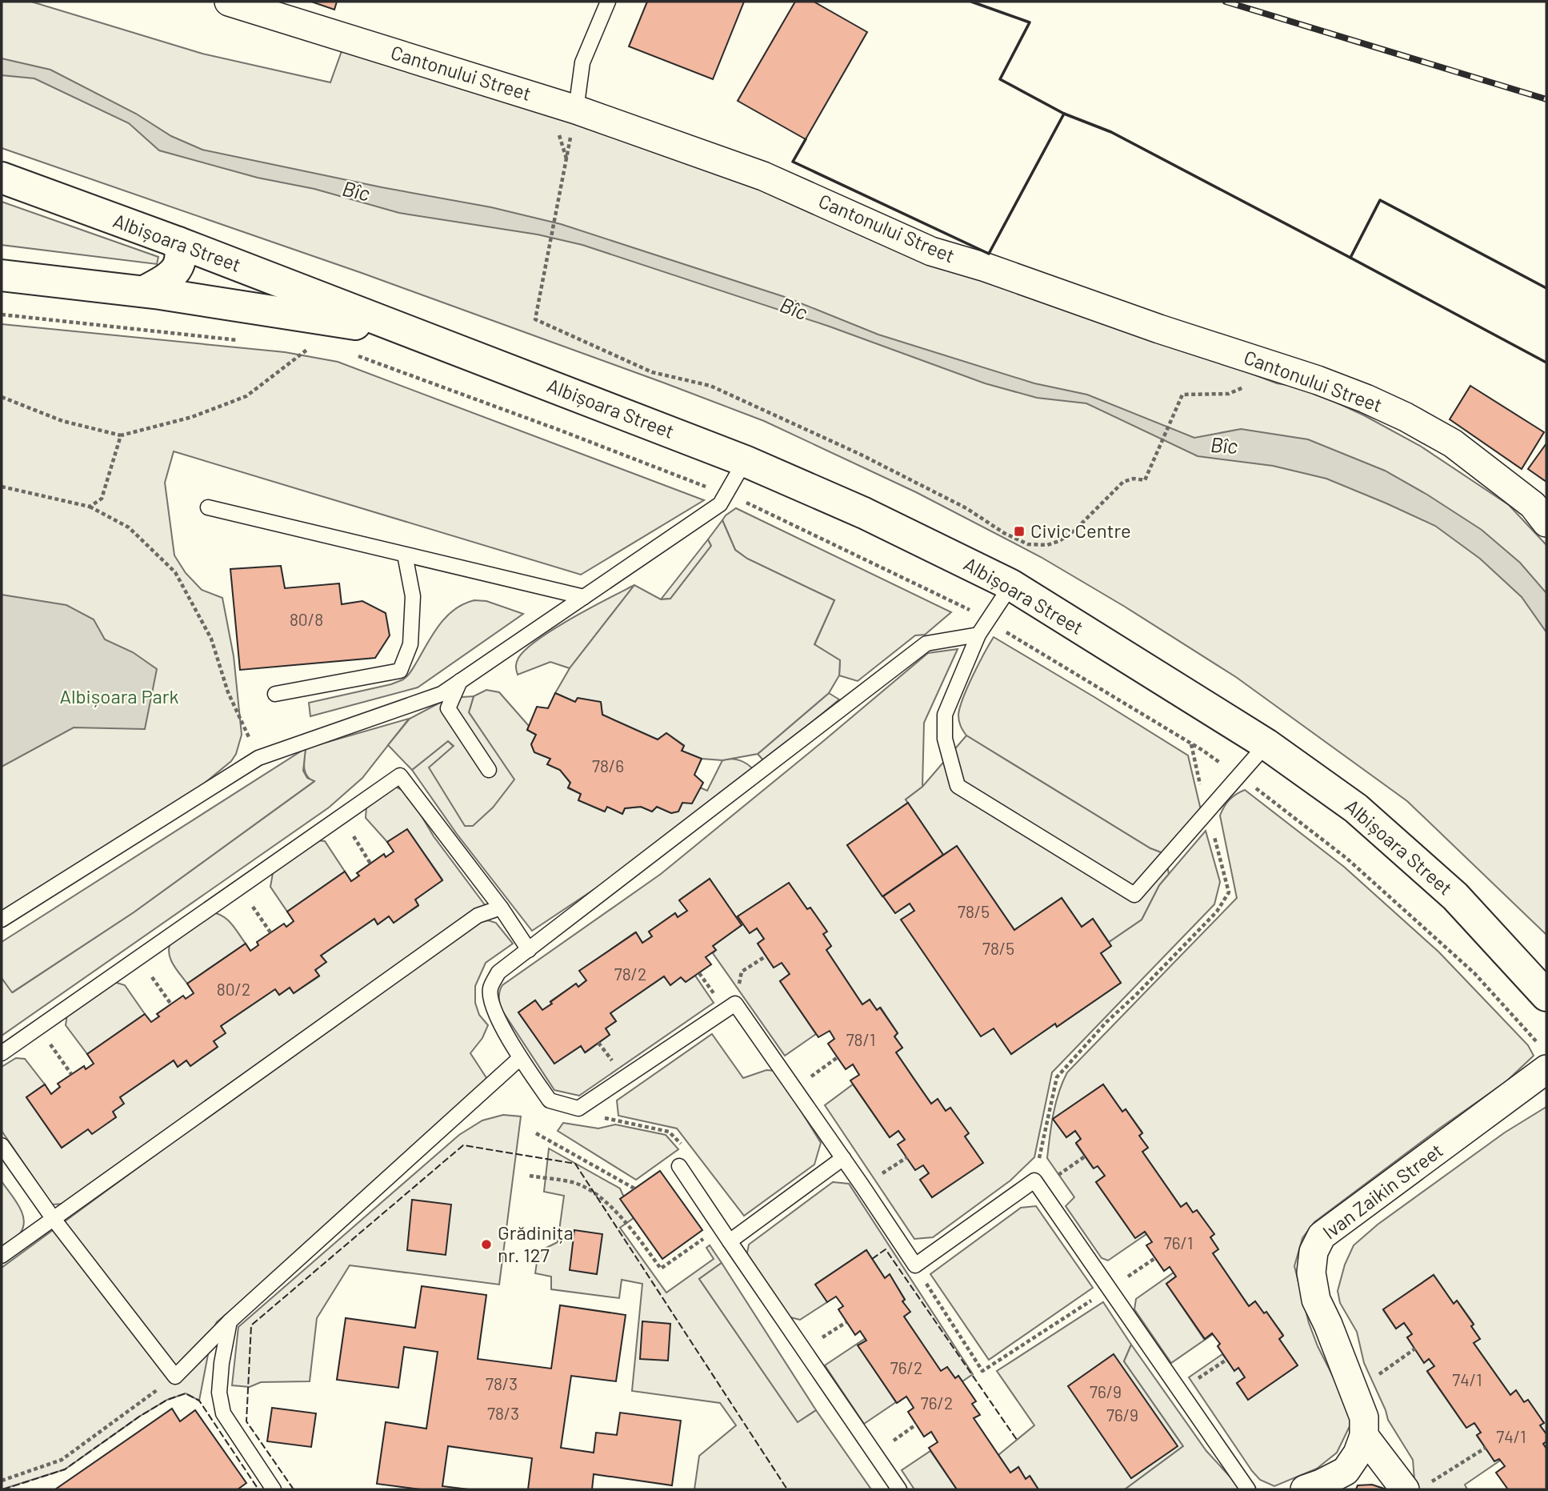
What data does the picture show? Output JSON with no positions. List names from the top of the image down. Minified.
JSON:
{"streets":{"main road":["Albișoara Street"],"street":["Cantonului Street","Ivan Zaikin Street"]},"water":["Bîc"],"parks":["Albișoara Park"],"places":{"transit":["Civic Centre"],"other":["Grădinița nr. 127"]},"house_numbers":["80/8","78/6","78/5","78/5","78/2","80/2","78/1","76/1","76/2","74/1","78/3","76/9","76/2","78/3","76/9","74/1"]}
